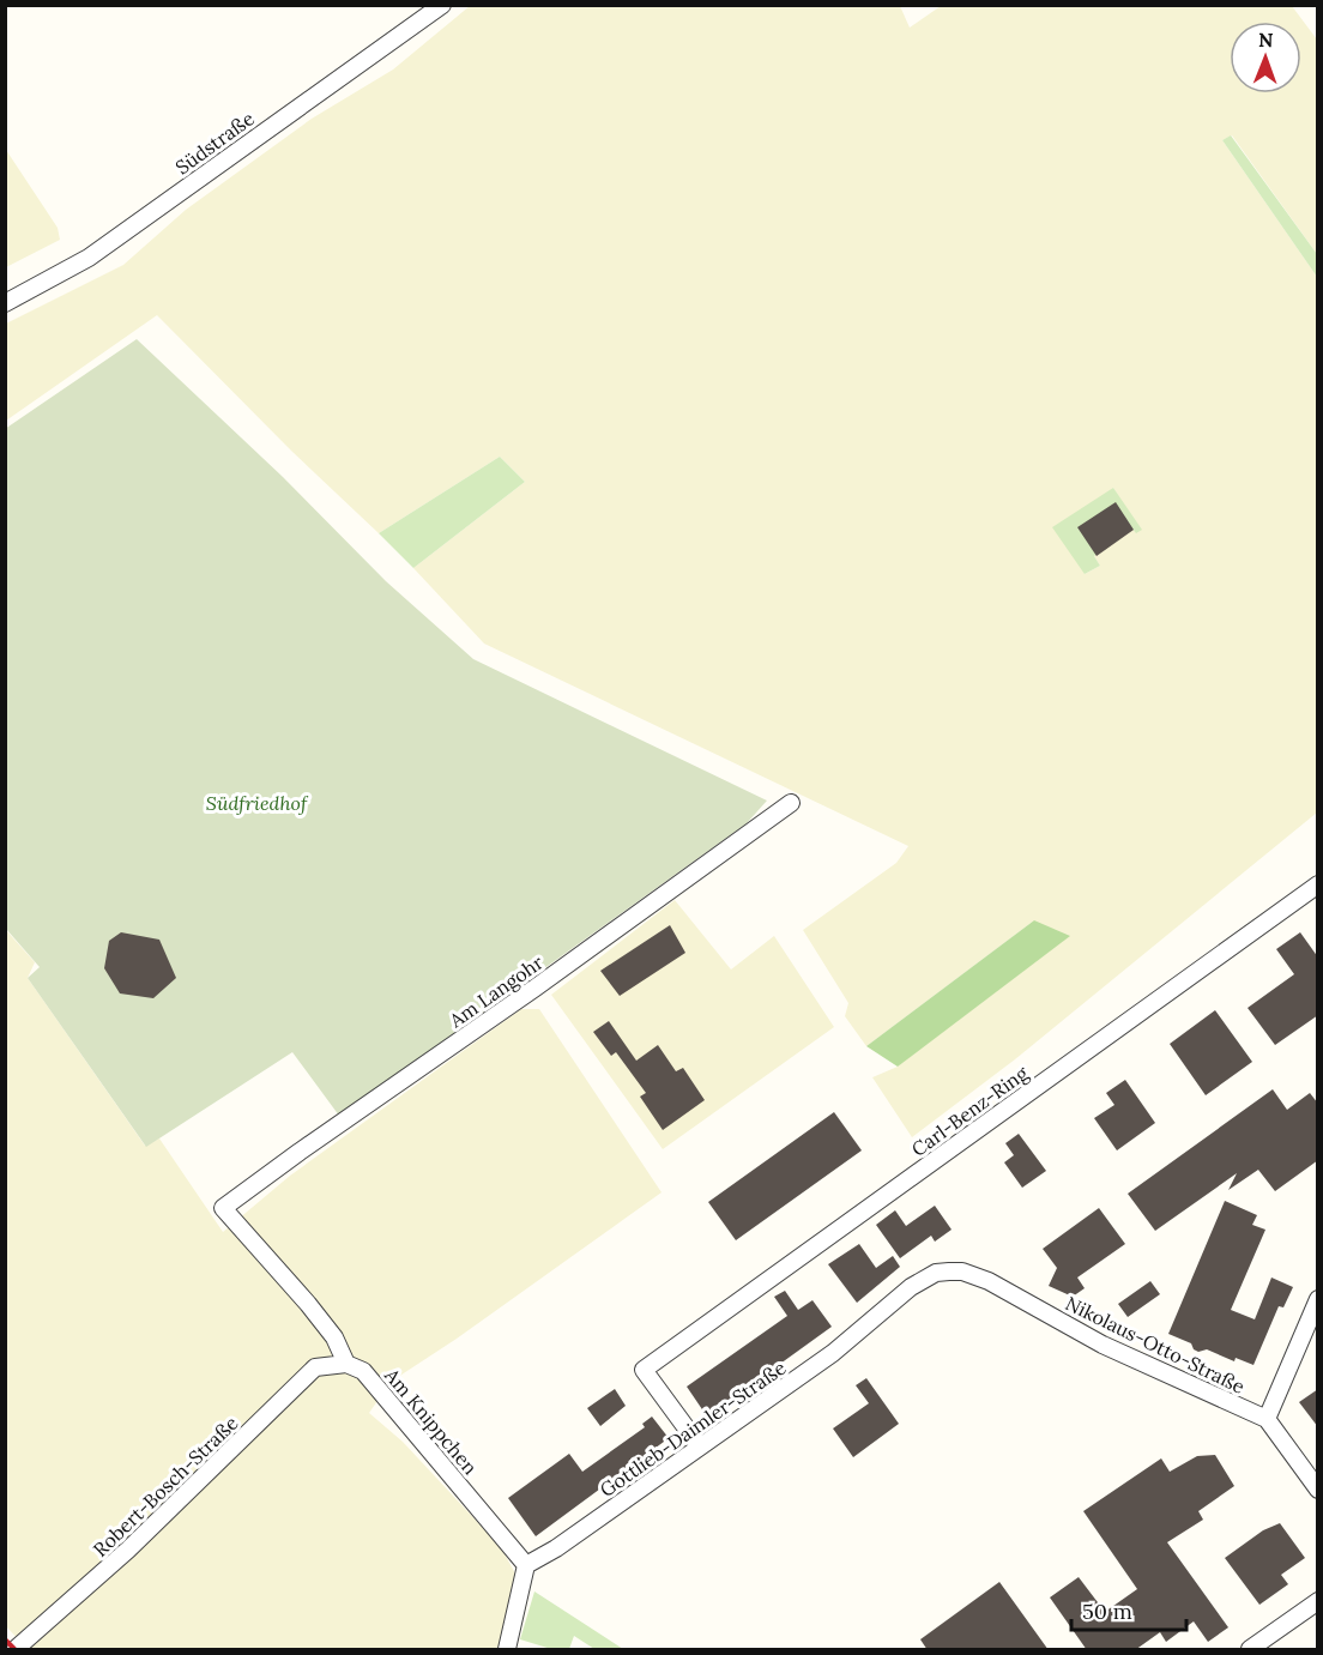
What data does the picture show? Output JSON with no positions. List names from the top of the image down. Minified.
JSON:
{"streets":{"street":["Südstraße","Am Langohr","Carl-Benz-Ring","Nikolaus-Otto-Straße","Am Knippchen","Gottlieb-Daimler-Straße","Robert-Bosch-Straße"]},"crossings":[["Am Langohr","Am Knippchen"],["Carl-Benz-Ring","Gottlieb-Daimler-Straße"],["Nikolaus-Otto-Straße","Gottlieb-Daimler-Straße"],["Am Knippchen","Gottlieb-Daimler-Straße"],["Am Knippchen","Robert-Bosch-Straße"]],"parks":["Südfriedhof"],"scale_bar":"50 m","north":"top"}
